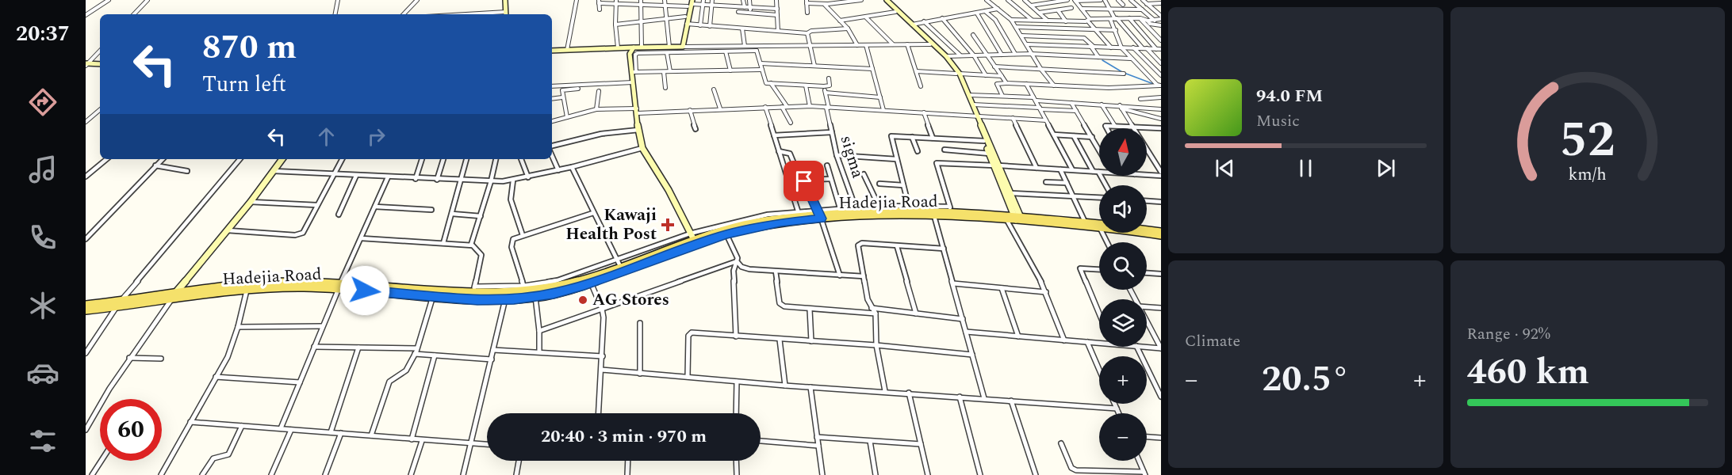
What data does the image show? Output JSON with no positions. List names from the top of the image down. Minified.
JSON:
{"streets":{"main road":["Hadejia Road"],"street":["sigma"]},"crossings":[["sigma","Hadejia Road"]],"places":{"health":["Kawaji Health Post"],"other":["AG Stores"]},"north":"top","page":{"tabs":"20:37","turn":["870 m","Turn left"],"song":["94.0 FM","Music"],"map_buttons":["+","−"],"tile":["Climate",["Range · 92%","460 km"]],"heat":["−","20.5°","+"],"limit":"60","trip":"20:40 · 3 min · 970 m","gauge":["52","km/h"]}}
